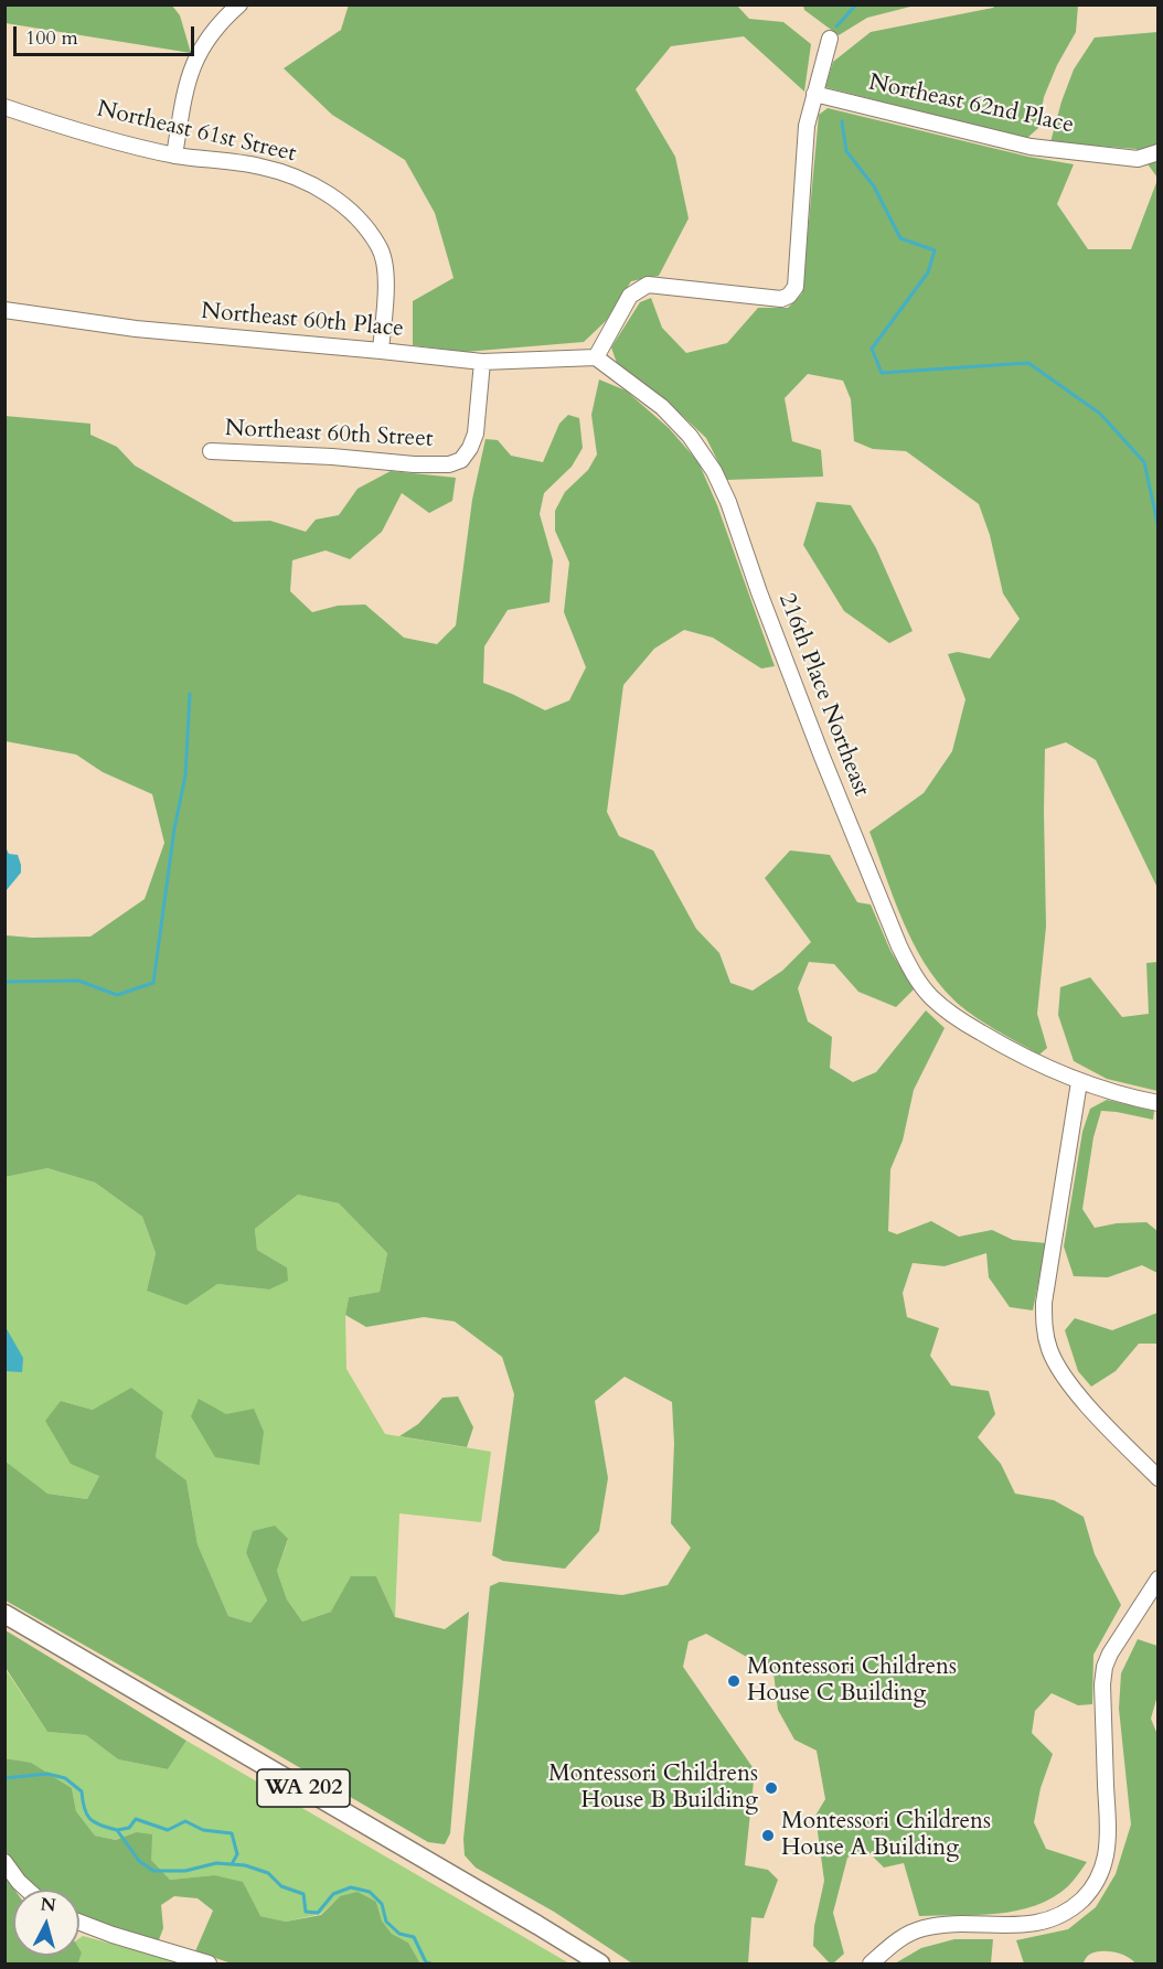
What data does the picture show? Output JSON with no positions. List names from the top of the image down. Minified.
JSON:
{"streets":{"main road":["WA 202"],"street":["Northeast 62nd Place","Northeast 61st Street","Northeast 60th Place","Northeast 60th Street","216th Place Northeast"]},"crossings":[["Northeast 61st Street","Northeast 60th Place"],["Northeast 60th Place","Northeast 60th Street"],["Northeast 60th Place","216th Place Northeast"]],"places":["Montessori Childrens House C Building","Montessori Childrens House B Building","Montessori Childrens House A Building"],"scale_bar":"100 m","north":"top"}
